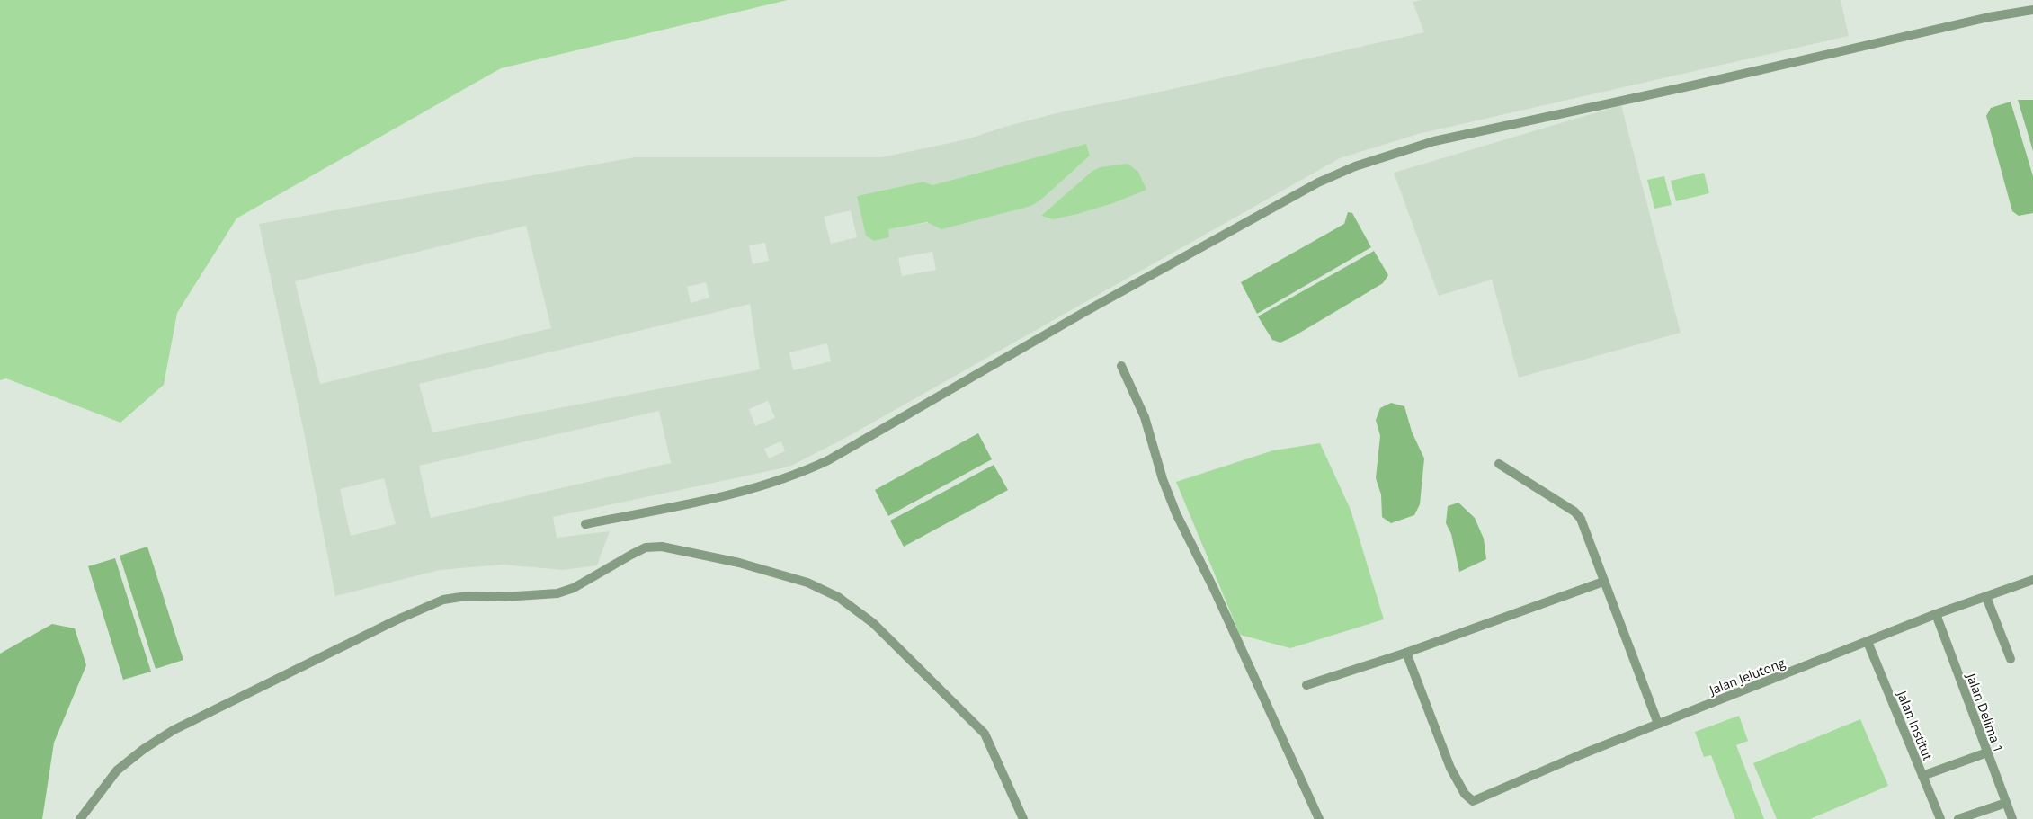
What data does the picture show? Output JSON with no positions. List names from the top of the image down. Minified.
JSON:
{"streets":{"street":["Jalan Jelutong","Jalan Delima 1","Jalan Institut"]},"crossings":[["Jalan Jelutong","Jalan Delima 1"],["Jalan Jelutong","Jalan Institut"]]}
